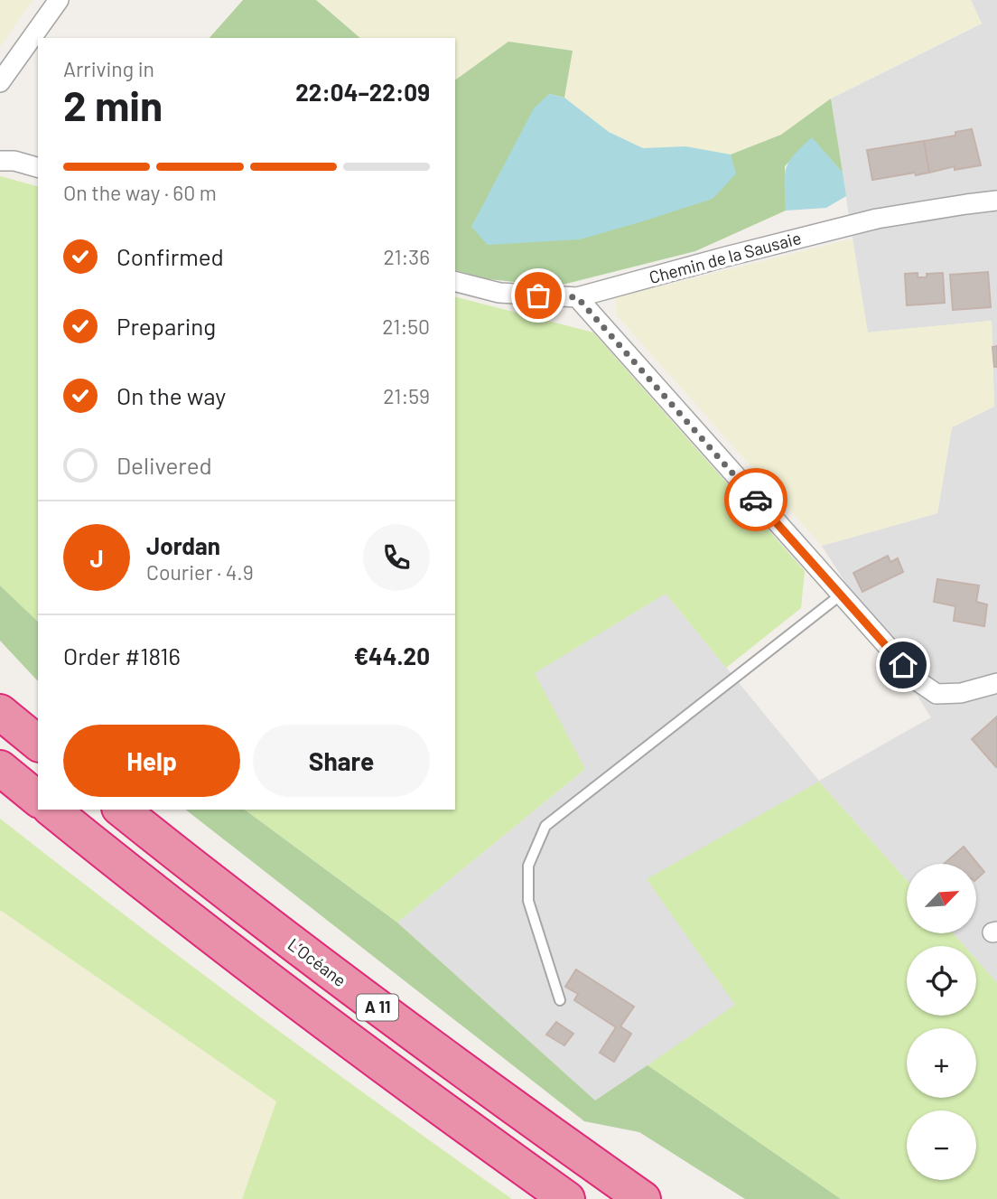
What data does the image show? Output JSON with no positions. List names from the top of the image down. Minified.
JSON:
{"streets":{"highway":["L’Océane","A 11"],"street":["Chemin de la Sausaie"]},"north":"top right","page":{"heading":["2 min","Arriving in","22:04–22:09"],"panel":["Jordan","Courier · 4.9","Order #1816","€44.20"],"bar":"On the way · 60 m","list":[["Confirmed","21:36"],["Preparing","21:50"],["On the way","21:59"],"Delivered"],"round":"J","buttons":["Help","Share"],"map_buttons":["+","−"]}}
